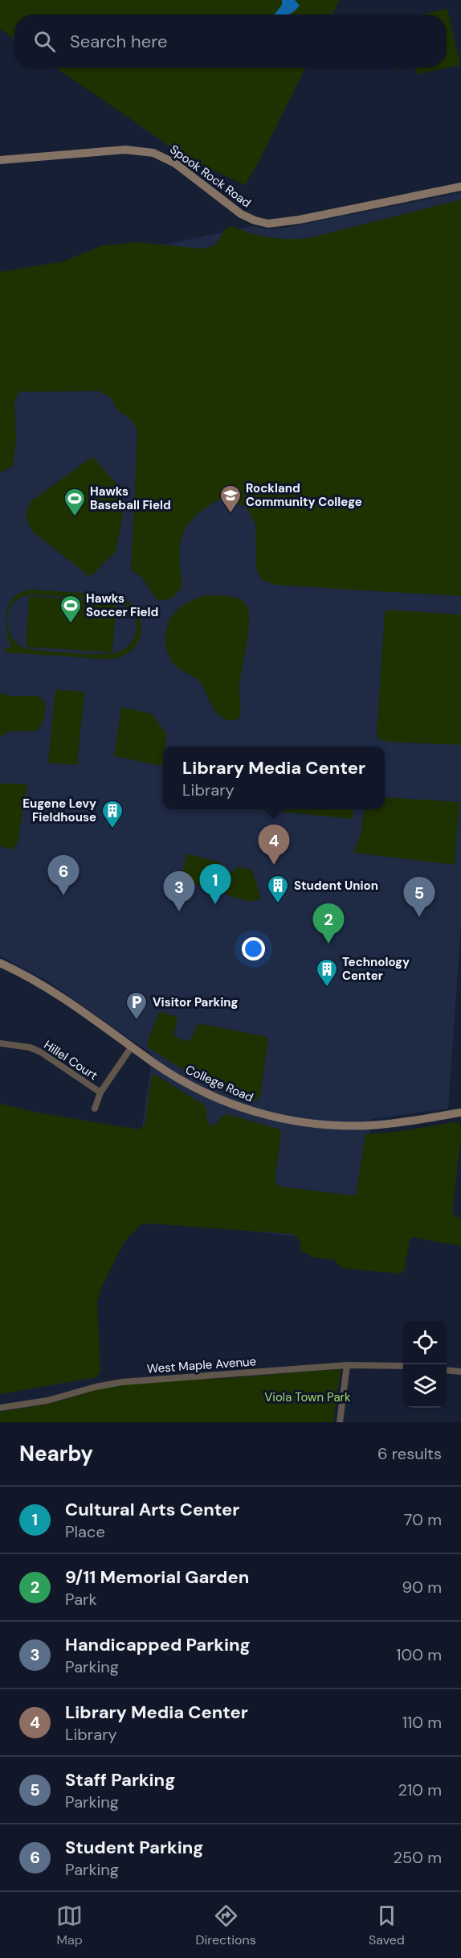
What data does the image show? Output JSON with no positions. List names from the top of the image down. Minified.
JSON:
{"streets":{"street":["Spook Rock Road","Hillel Court","College Road","West Maple Avenue"]},"parks":["Viola Town Park"],"places":{"school or university":["Rockland Community College"],"sports":["Hawks Baseball Field","Hawks Soccer Field"],"building":["Eugene Levy Fieldhouse","Student Union","Technology Center"],"parking":["Visitor Parking"]},"page":{"search":"Search here","popup":["Library Media Center","Library"],"pins":["4","6","1","3","5","2"],"heading":["Nearby","6 results"],"list":[{"mark":"1","name":"Cultural Arts Center","note":"Place","value":"70 m"},{"mark":"2","name":"9/11 Memorial Garden","note":"Park","value":"90 m"},{"mark":"3","name":"Handicapped Parking","note":"Parking","value":"100 m"},{"mark":"4","name":"Library Media Center","note":"Library","value":"110 m"},{"mark":"5","name":"Staff Parking","note":"Parking","value":"210 m"},{"mark":"6","name":"Student Parking","note":"Parking","value":"250 m"}],"nav":["Map","Directions","Saved"]}}
